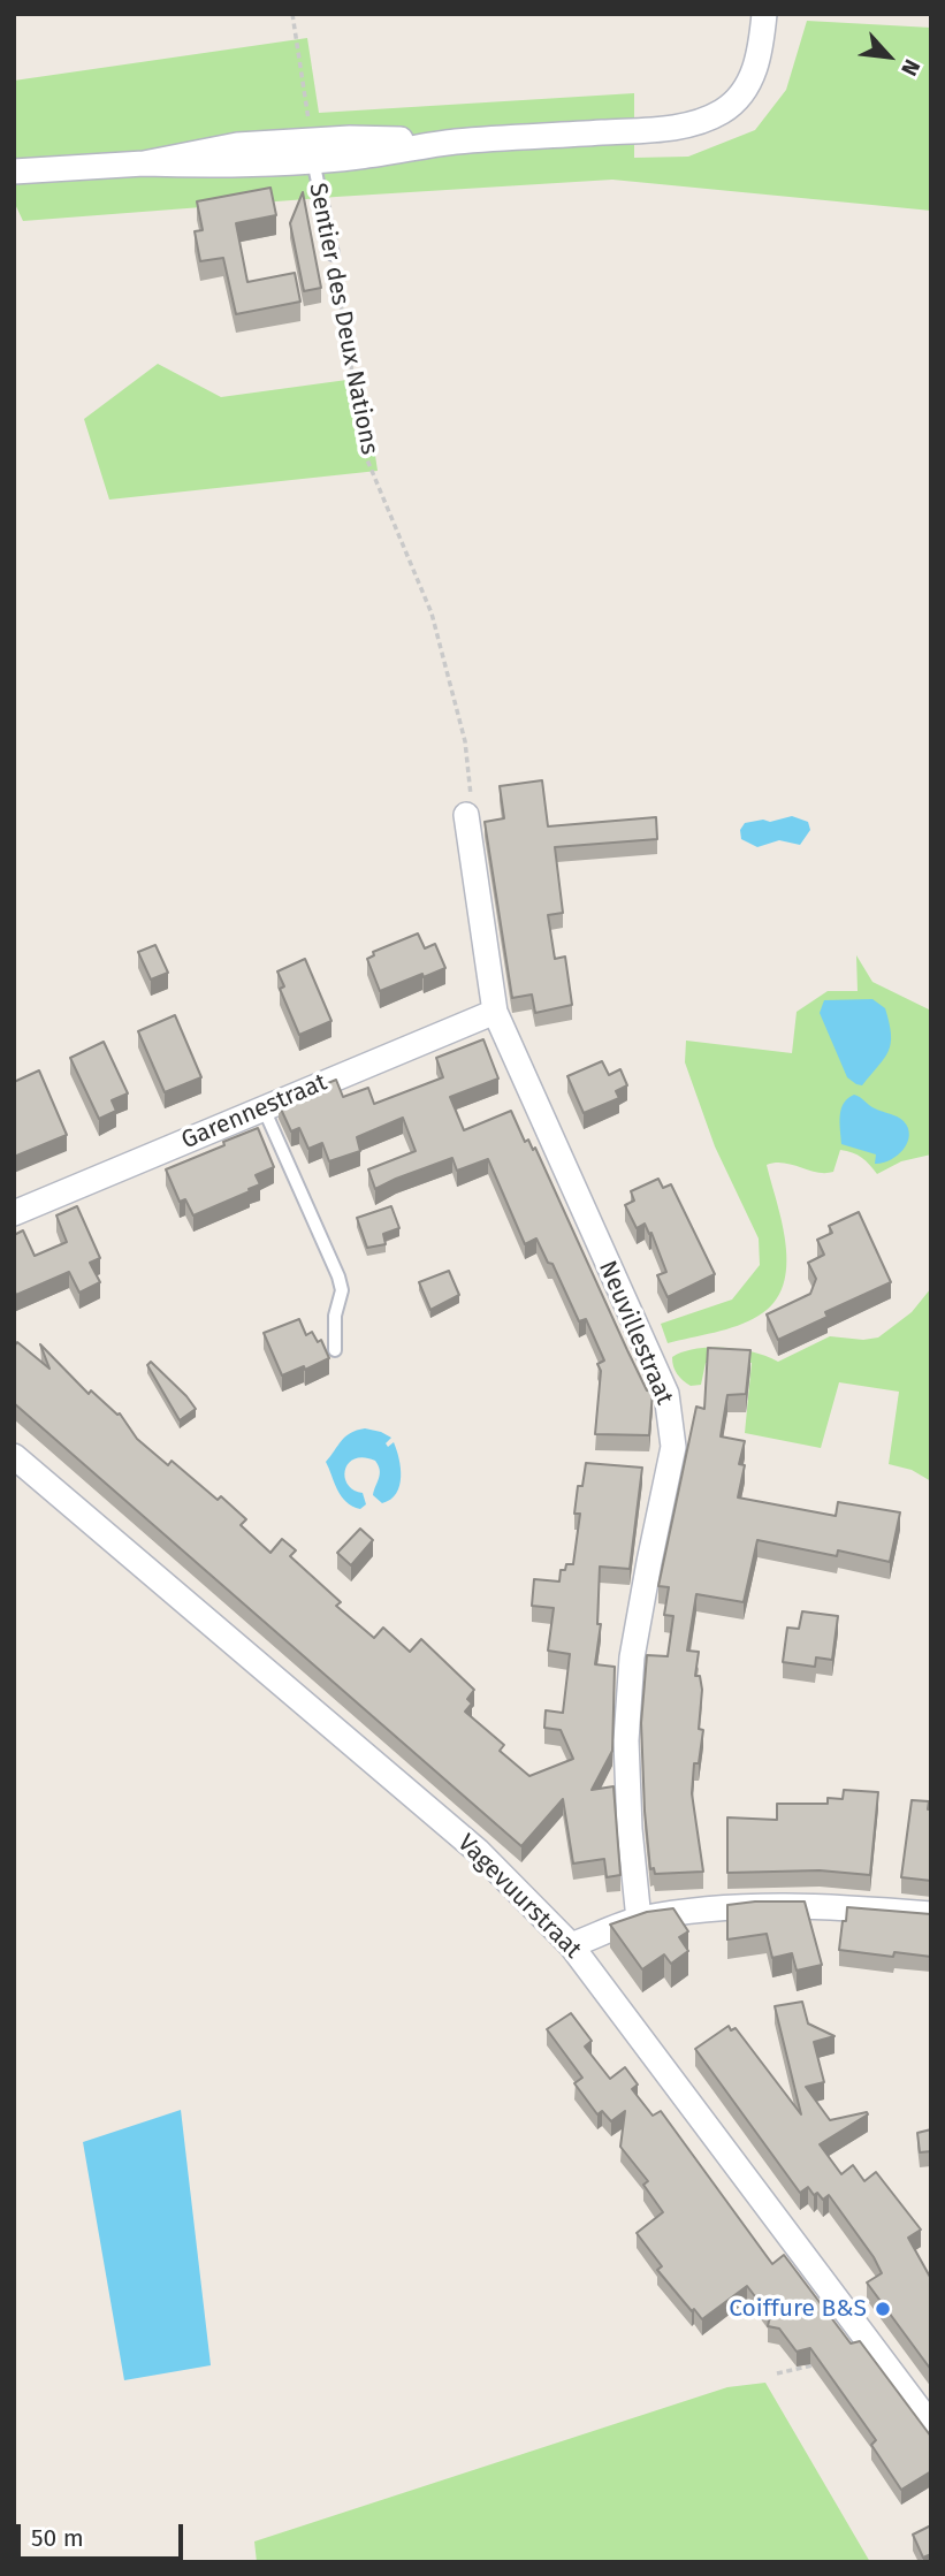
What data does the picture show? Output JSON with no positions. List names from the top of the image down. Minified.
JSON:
{"streets":{"street":["Garennestraat","Neuvillestraat","Vagevuurstraat"],"lane":["Sentier des Deux Nations"]},"crossings":[["Sentier des Deux Nations","Neuvillestraat"],["Garennestraat","Neuvillestraat"]],"places":["Coiffure B&S"],"scale_bar":"50 m","north":"bottom right"}
